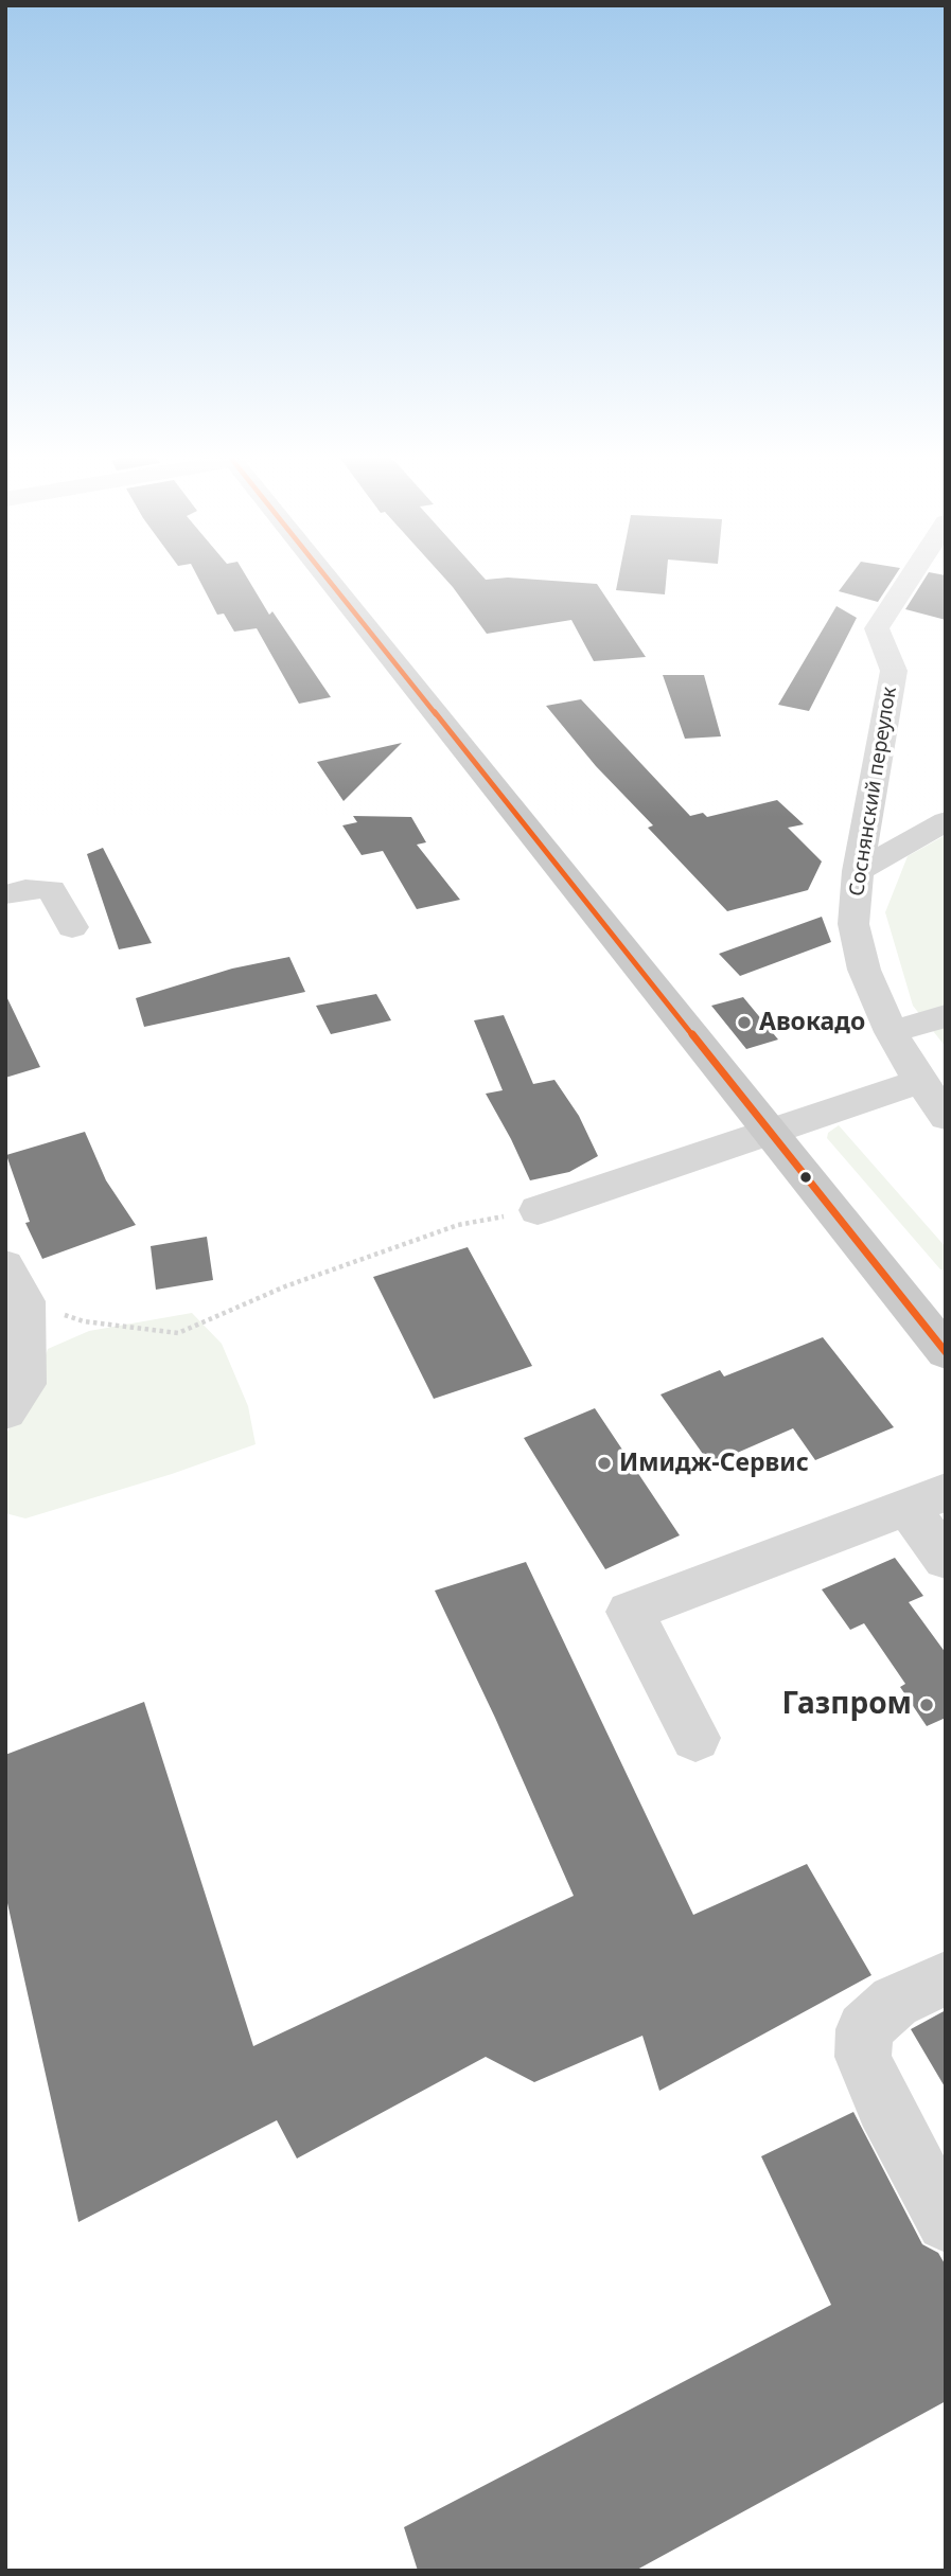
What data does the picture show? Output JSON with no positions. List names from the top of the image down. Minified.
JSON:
{"streets":{"street":["Соснянский переулок"]},"places":["Авокадо","Имидж-Сервис","Газпром"]}
